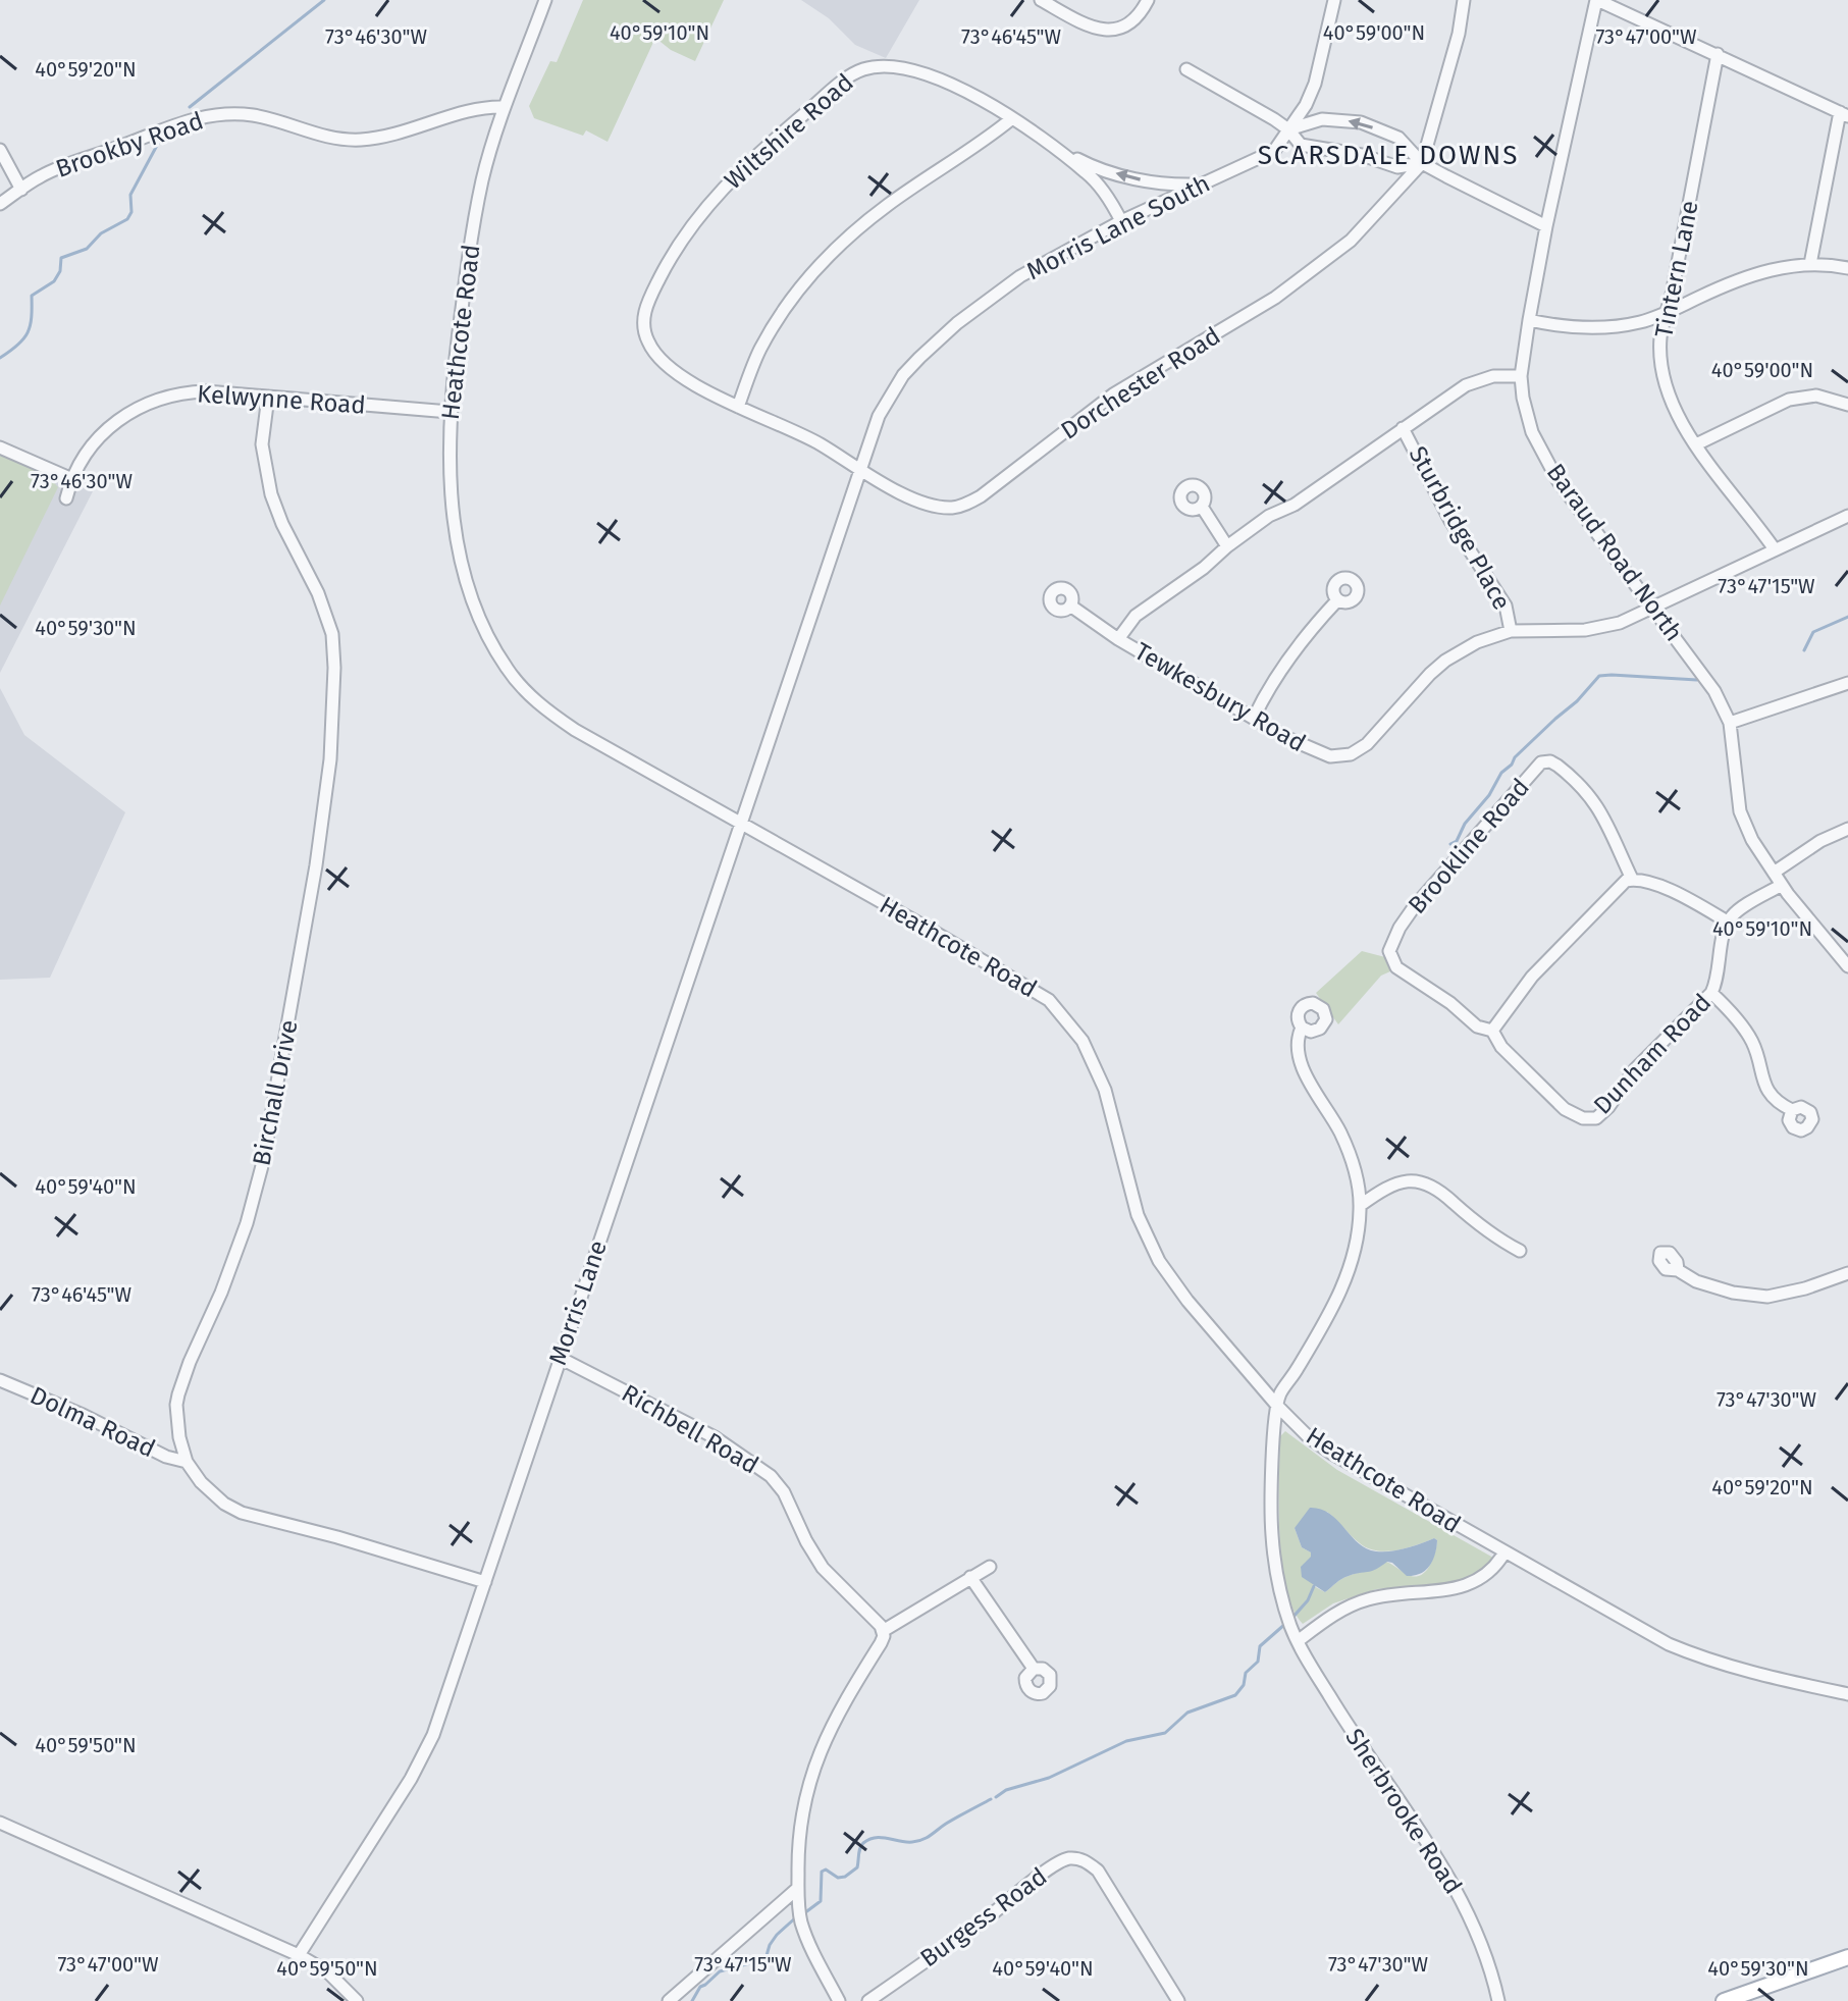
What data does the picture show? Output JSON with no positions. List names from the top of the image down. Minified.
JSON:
{"streets":{"street":["Wiltshire Road","Brookby Road","Morris Lane South","Tintern Lane","Heathcote Road","Dorchester Road","Kelwynne Road","Sturbridge Place","Baraud Road North","Tewkesbury Road","Brookline Road","Dunham Road","Birchall Drive","Morris Lane","Dolma Road","Richbell Road","Sherbrooke Road","Burgess Road"]},"crossings":[["Wiltshire Road","Morris Lane South"],["Wiltshire Road","Dorchester Road"],["Brookby Road","Heathcote Road"],["Morris Lane South","Dorchester Road"],["Morris Lane South","Morris Lane"],["Tintern Lane","Tewkesbury Road"],["Heathcote Road","Kelwynne Road"],["Heathcote Road","Morris Lane"],["Heathcote Road","Sherbrooke Road"],["Kelwynne Road","Birchall Drive"],["Sturbridge Place","Tewkesbury Road"],["Baraud Road North","Tewkesbury Road"],["Brookline Road","Dunham Road"],["Birchall Drive","Morris Lane"],["Birchall Drive","Dolma Road"],["Morris Lane","Richbell Road"]],"districts":["SCARSDALE DOWNS"],"coordinates":["40°59'10\"N","40°59'00\"N","73°46'30\"W","73°46'45\"W","73°47'00\"W","40°59'20\"N","73°47'15\"W","40°59'30\"N","40°59'40\"N","73°47'30\"W","40°59'50\"N"]}
